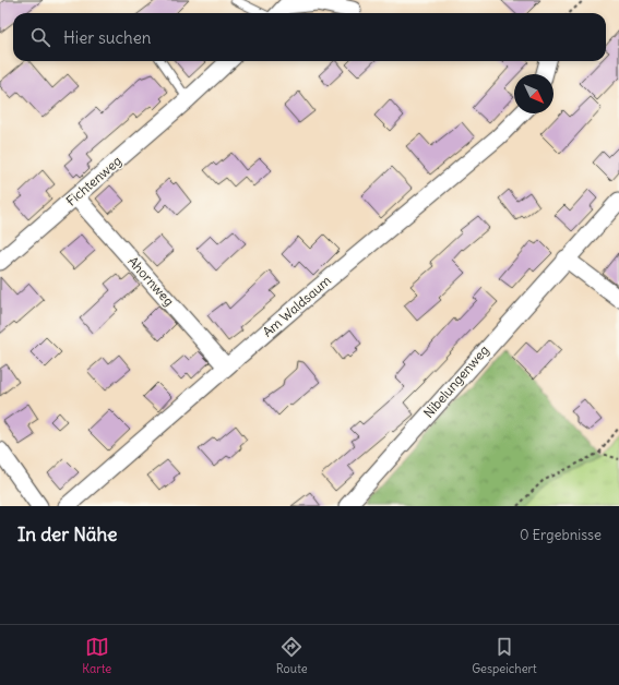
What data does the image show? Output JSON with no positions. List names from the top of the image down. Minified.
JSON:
{"streets":{"street":["Fichtenweg","Ahornweg","Am Waldsaum","Nibelungenweg"]},"crossings":[["Fichtenweg","Ahornweg"],["Ahornweg","Am Waldsaum"]],"north":"bottom right","page":{"search":"Hier suchen","heading":["In der Nähe","0 Ergebnisse"],"nav":["Karte","Route","Gespeichert"]}}
